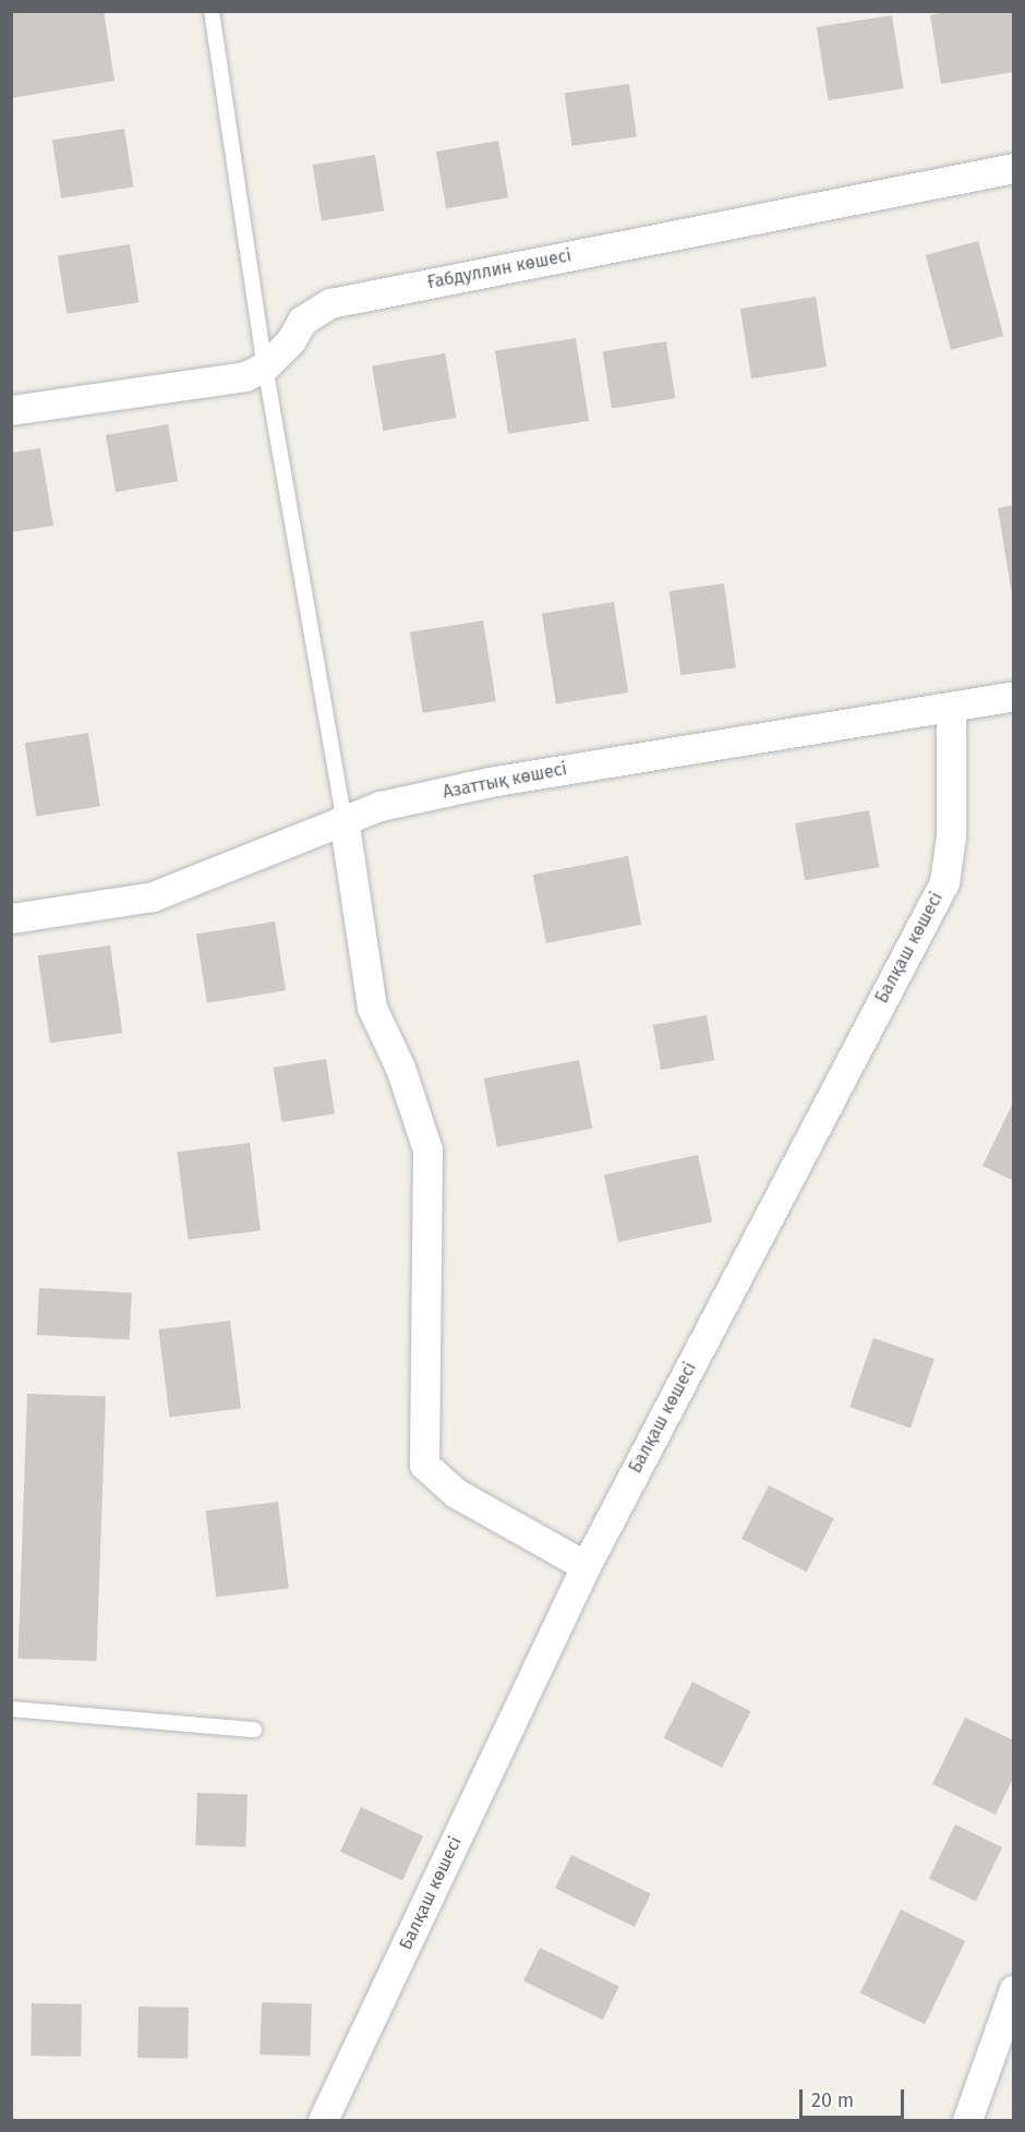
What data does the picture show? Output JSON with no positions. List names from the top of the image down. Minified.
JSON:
{"streets":{"street":["Ғабдуллин көшесі","Азаттық көшесі","Балқаш көшесі"]},"crossings":[["Азаттық көшесі","Балқаш көшесі"]],"scale_bar":"20 m"}
